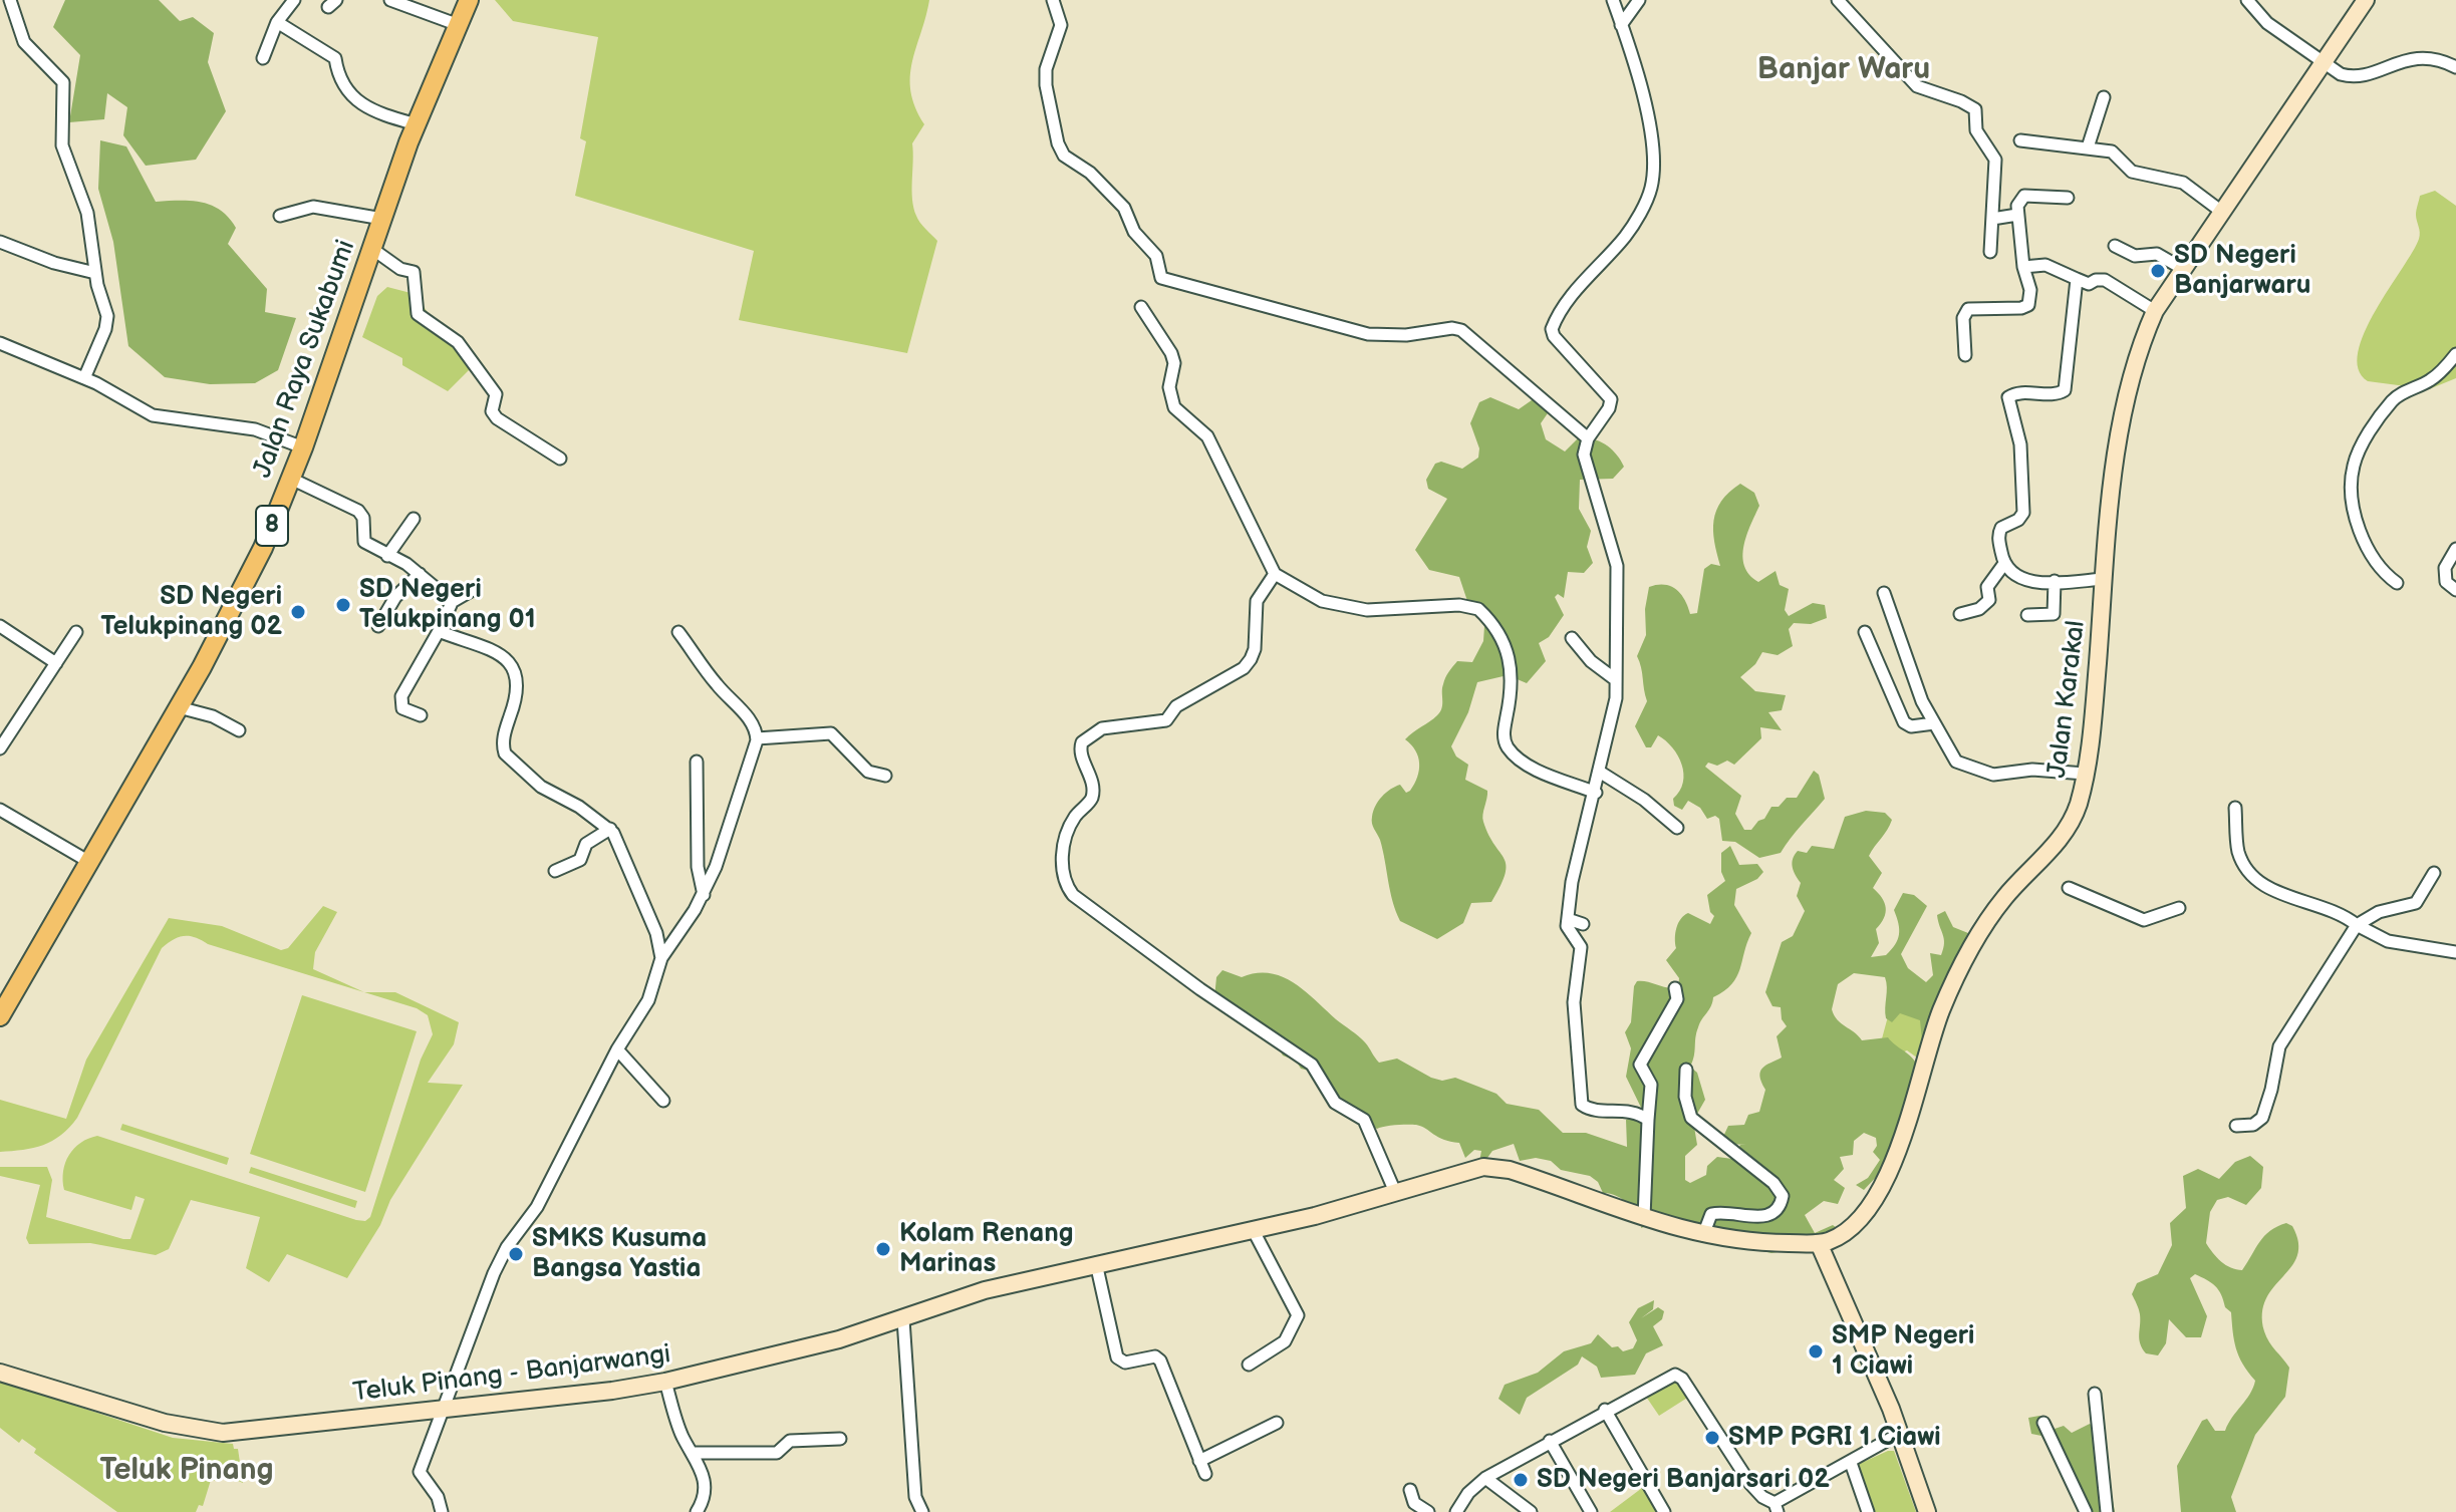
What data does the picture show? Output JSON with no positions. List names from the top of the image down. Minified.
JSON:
{"streets":{"highway":["Jalan Raya Sukabumi","8"],"main road":["Jalan Karakal","Teluk Pinang - Banjarwangi"]},"crossings":[["Jalan Karakal","Teluk Pinang - Banjarwangi"]],"districts":["Banjar Waru","Teluk Pinang"],"places":["SD Negeri Banjarwaru","SD Negeri Telukpinang 01","SD Negeri Telukpinang 02","Kolam Renang Marinas","SMKS Kusuma Bangsa Yastia","SMP Negeri 1 Ciawi","SMP PGRI 1 Ciawi","SD Negeri Banjarsari 02"]}
